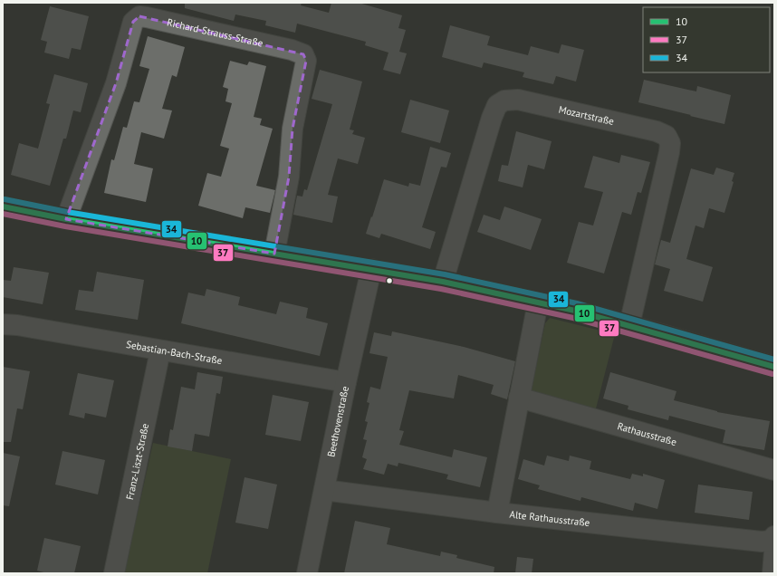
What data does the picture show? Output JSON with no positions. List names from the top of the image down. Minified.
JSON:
{"streets":{"street":["Richard-Strauss-Straße","Mozartstraße","Sebastian-Bach-Straße","Beethovenstraße","Rathausstraße","Franz-Liszt-Straße","Alte Rathausstraße"]},"crossings":[["Sebastian-Bach-Straße","Beethovenstraße"],["Sebastian-Bach-Straße","Franz-Liszt-Straße"],["Beethovenstraße","Alte Rathausstraße"]],"lines":["transit line 34","transit line 10","transit line 37"],"legend":["10","37","34"]}
